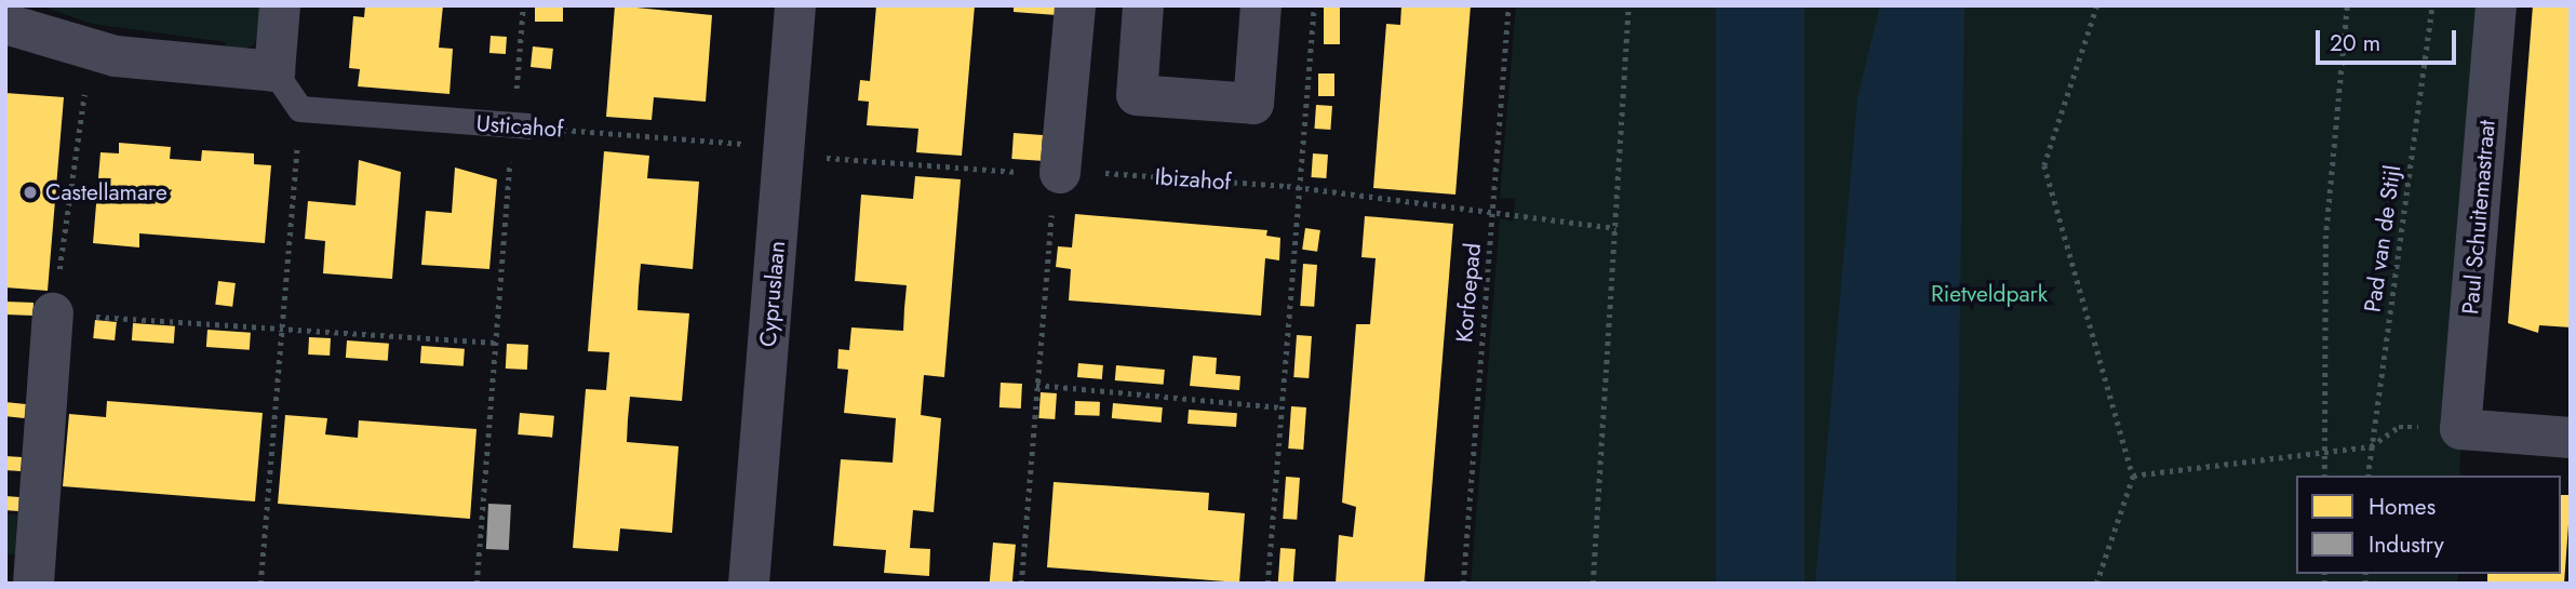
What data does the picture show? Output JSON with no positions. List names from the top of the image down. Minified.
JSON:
{"streets":{"street":["Paul Schuitemastraat","Cypruslaan"],"lane":["Usticahof"],"path":["Ibizahof","Pad van de Stijl","Korfoepad"]},"crossings":[["Usticahof","Cypruslaan"],["Ibizahof","Korfoepad"]],"parks":["Rietveldpark"],"places":["Castellamare"],"legend":["Homes","Industry"],"scale_bar":"20 m"}
